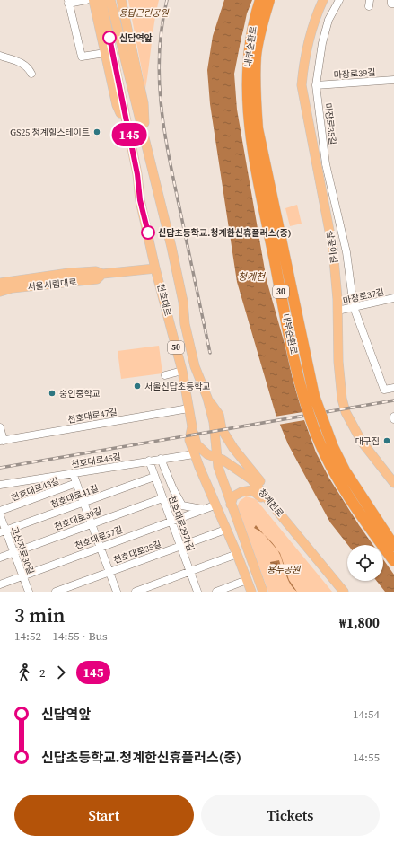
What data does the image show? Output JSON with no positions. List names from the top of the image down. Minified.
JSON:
{"streets":{"highway":["내부순환로","30"],"main road":["살곶이길","서울시립대로","천호대로","50","청계천로"],"street":["마장로39길","마장로35길","마장로37길","천호대로47길","천호대로45길","천호대로43길","천호대로41길","천호대로39길","천호대로29가길","천호대로37길","고산자로30길","천호대로35길"]},"crossings":[["마장로39길","마장로35길"],["마장로35길","마장로37길"],["살곶이길","마장로37길"],["서울시립대로","천호대로"],["천호대로","천호대로47길"],["천호대로","천호대로45길"],["천호대로","청계천로"],["천호대로","천호대로37길"],["천호대로","천호대로35길"],["천호대로45길","천호대로29가길"],["천호대로45길","천호대로37길"],["천호대로41길","천호대로29가길"],["천호대로41길","고산자로30길"],["천호대로39길","천호대로29가길"],["천호대로39길","고산자로30길"],["천호대로29가길","천호대로37길"],["천호대로29가길","천호대로35길"],["천호대로37길","고산자로30길"]],"water":["청계천"],"parks":["용답근린공원","용두공원"],"places":["신답역앞","GS25 청계힐스테이트","신답초등학교.청계한신휴플러스(중)","서울신답초등학교","숭인중학교","대구집"],"lines":["bus line 145"],"page":{"on_map":"145","heading":["3 min","14:52 – 14:55 · Bus","₩1,800"],"legs":["2","145"],"list":[{"name":"신답역앞","value":"14:54"},{"name":"신답초등학교.청계한신휴플러스(중)","value":"14:55"}],"buttons":["Start","Tickets"]}}
